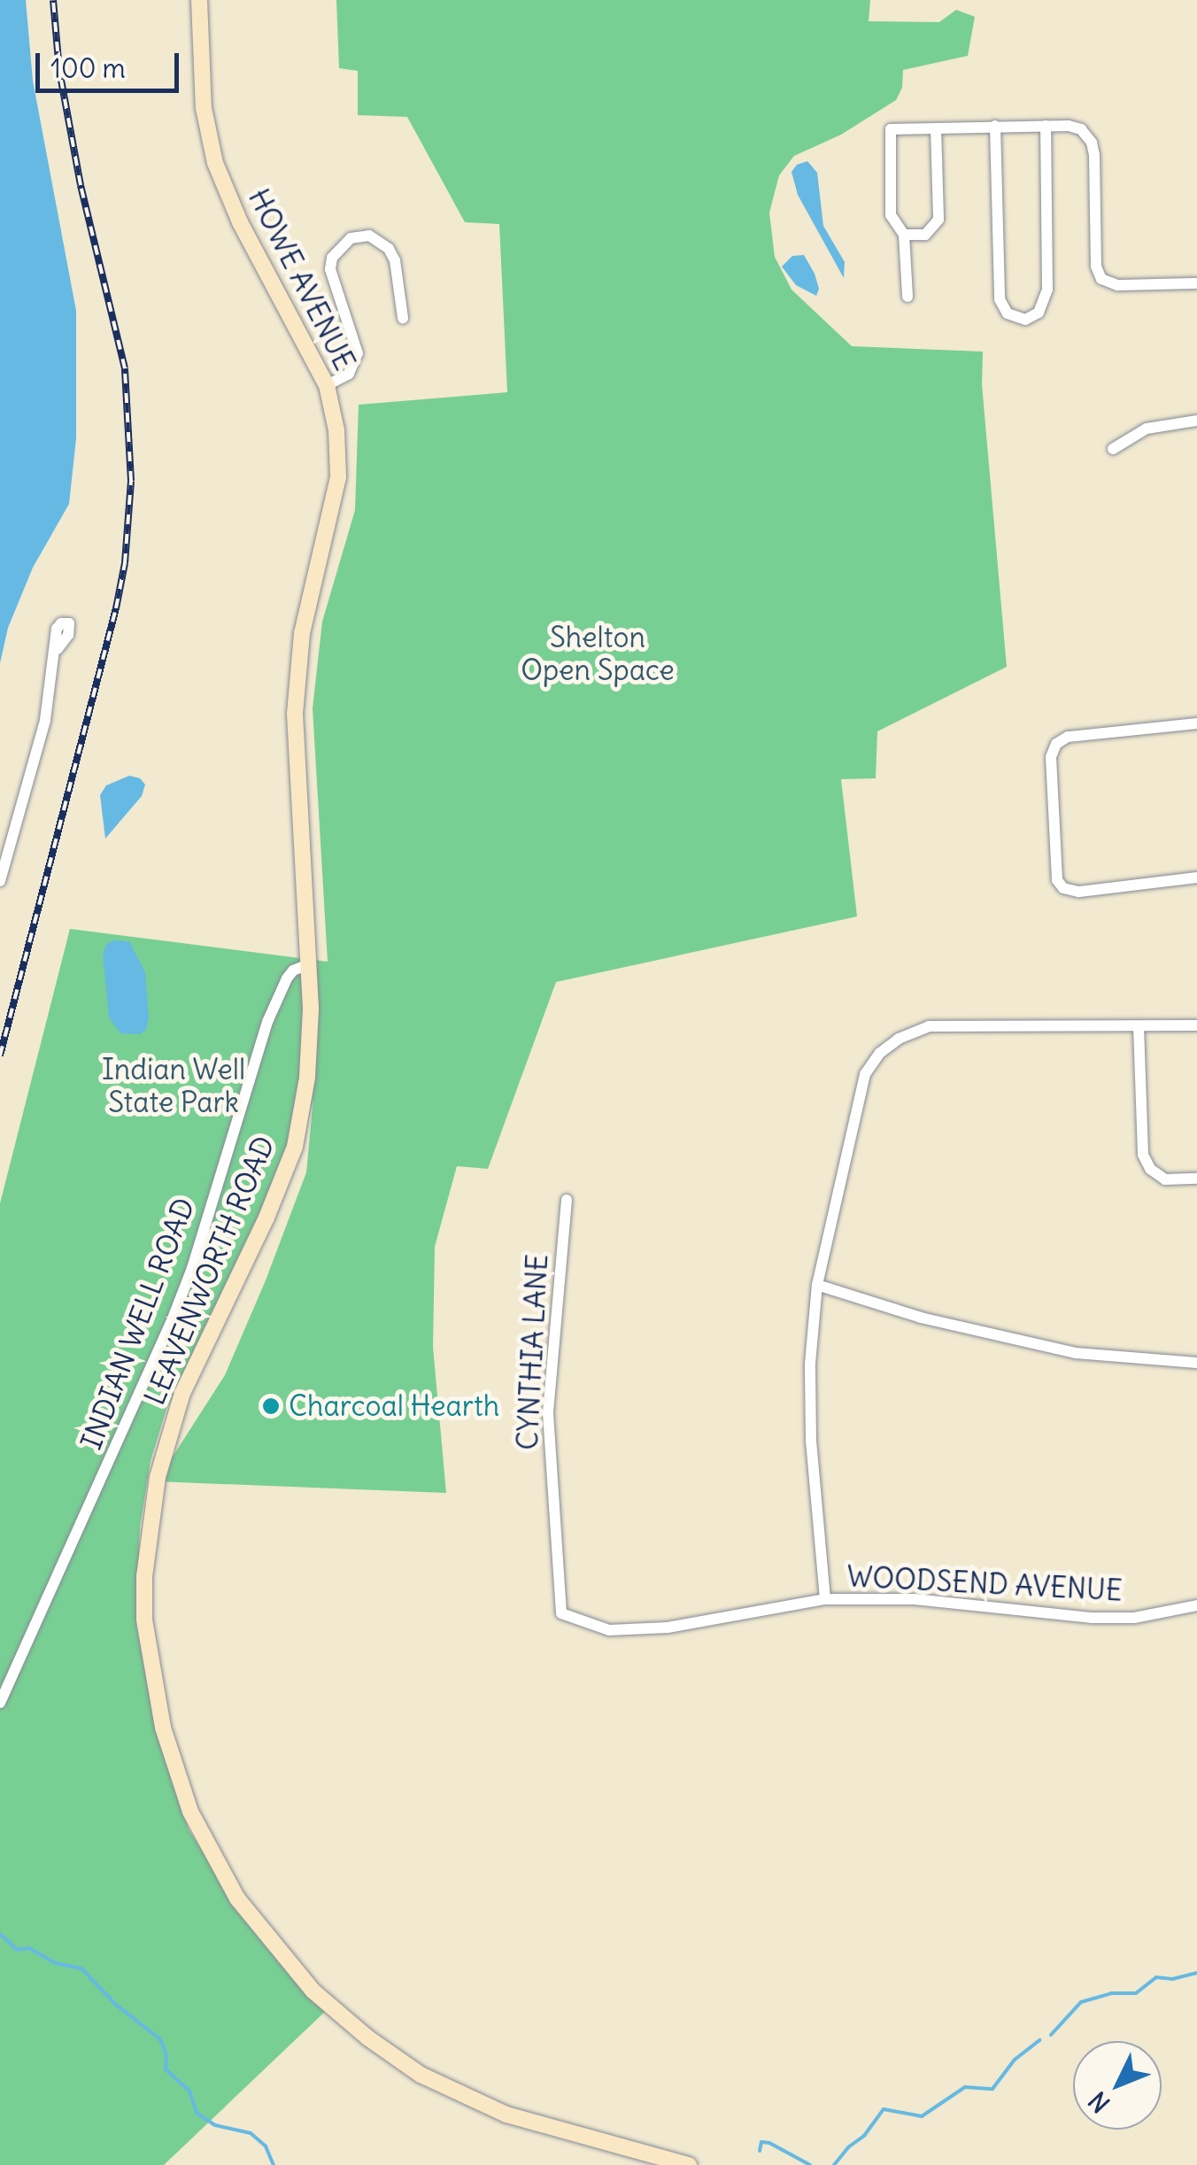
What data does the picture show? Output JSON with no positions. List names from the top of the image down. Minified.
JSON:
{"streets":{"main road":["HOWE AVENUE","LEAVENWORTH ROAD"],"street":["INDIAN WELL ROAD","CYNTHIA LANE","WOODSEND AVENUE"]},"crossings":[["HOWE AVENUE","LEAVENWORTH ROAD"],["LEAVENWORTH ROAD","INDIAN WELL ROAD"],["CYNTHIA LANE","WOODSEND AVENUE"]],"parks":["Shelton Open Space","Indian Well State Park"],"places":["Charcoal Hearth"],"scale_bar":"100 m","north":"bottom left"}
